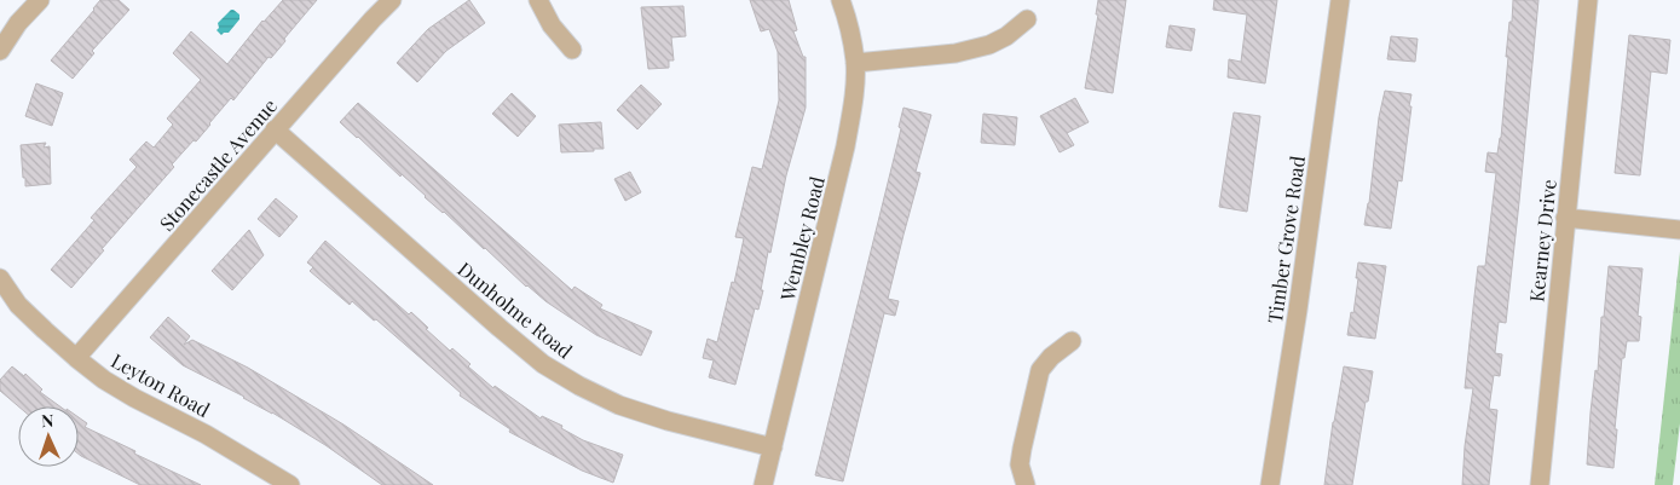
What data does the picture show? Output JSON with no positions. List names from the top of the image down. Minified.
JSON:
{"streets":{"street":["Stonecastle Avenue","Wembley Road","Timber Grove Road","Kearney Drive","Dunholme Road","Leyton Road"]},"crossings":[["Stonecastle Avenue","Dunholme Road"],["Stonecastle Avenue","Leyton Road"],["Wembley Road","Dunholme Road"]],"north":"top"}
